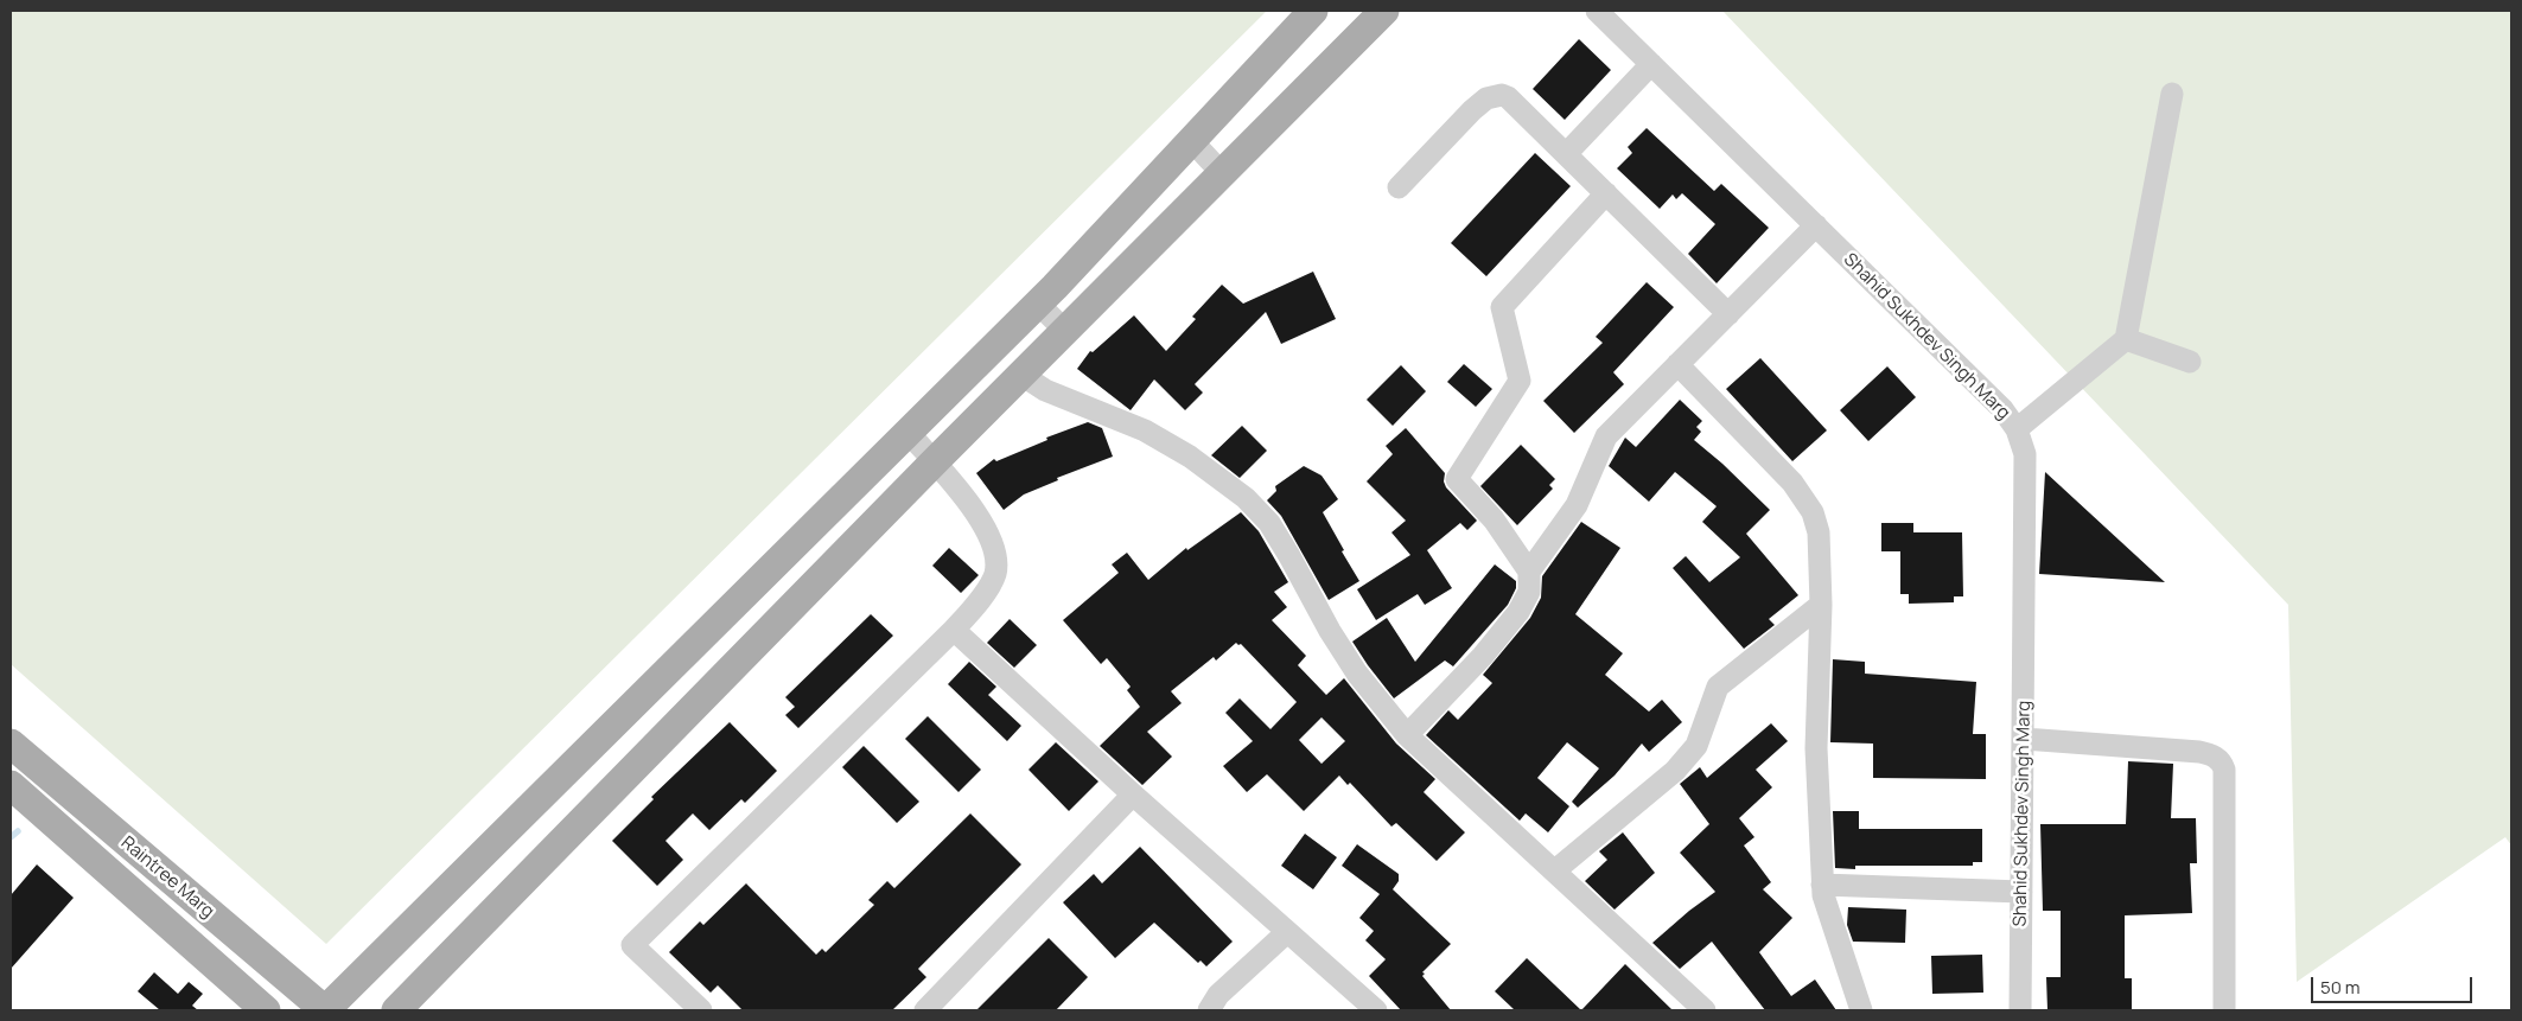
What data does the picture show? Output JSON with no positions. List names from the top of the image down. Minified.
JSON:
{"streets":{"main road":["Raintree Marg"],"street":["Shahid Sukhdev Singh Marg"]},"scale_bar":"50 m"}
